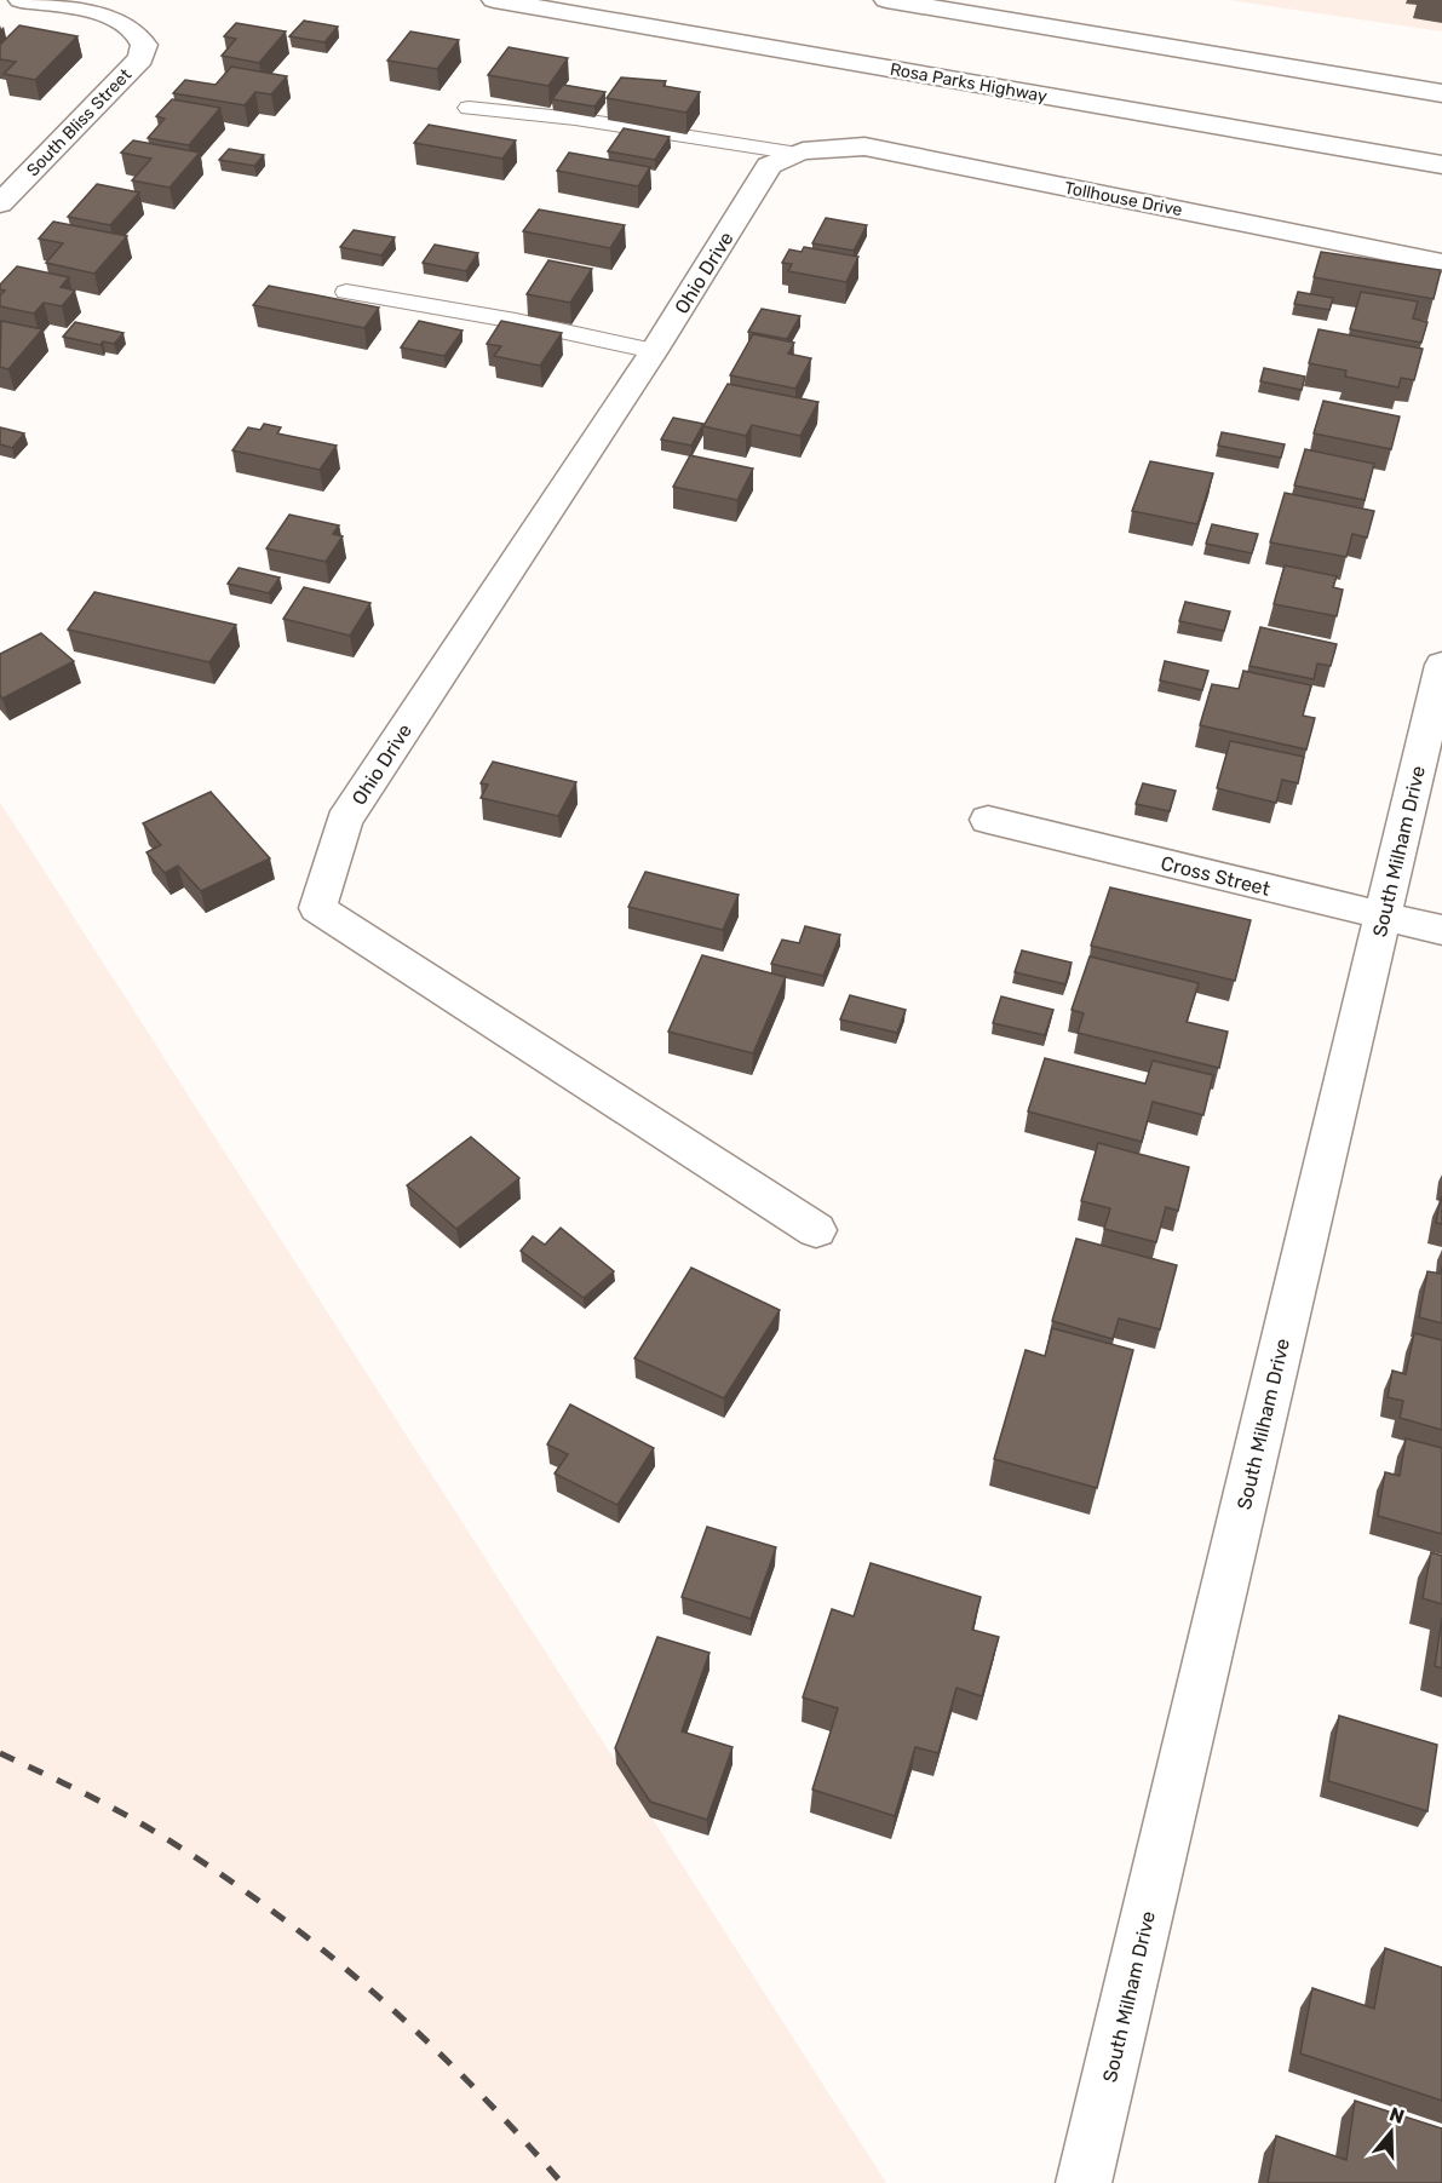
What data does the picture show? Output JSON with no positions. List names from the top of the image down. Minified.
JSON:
{"streets":{"main road":["Rosa Parks Highway","South Bliss Street","Tollhouse Drive","Ohio Drive","South Milham Drive","Cross Street"]},"crossings":[["Tollhouse Drive","Ohio Drive"],["South Milham Drive","Cross Street"]],"north":"top"}
